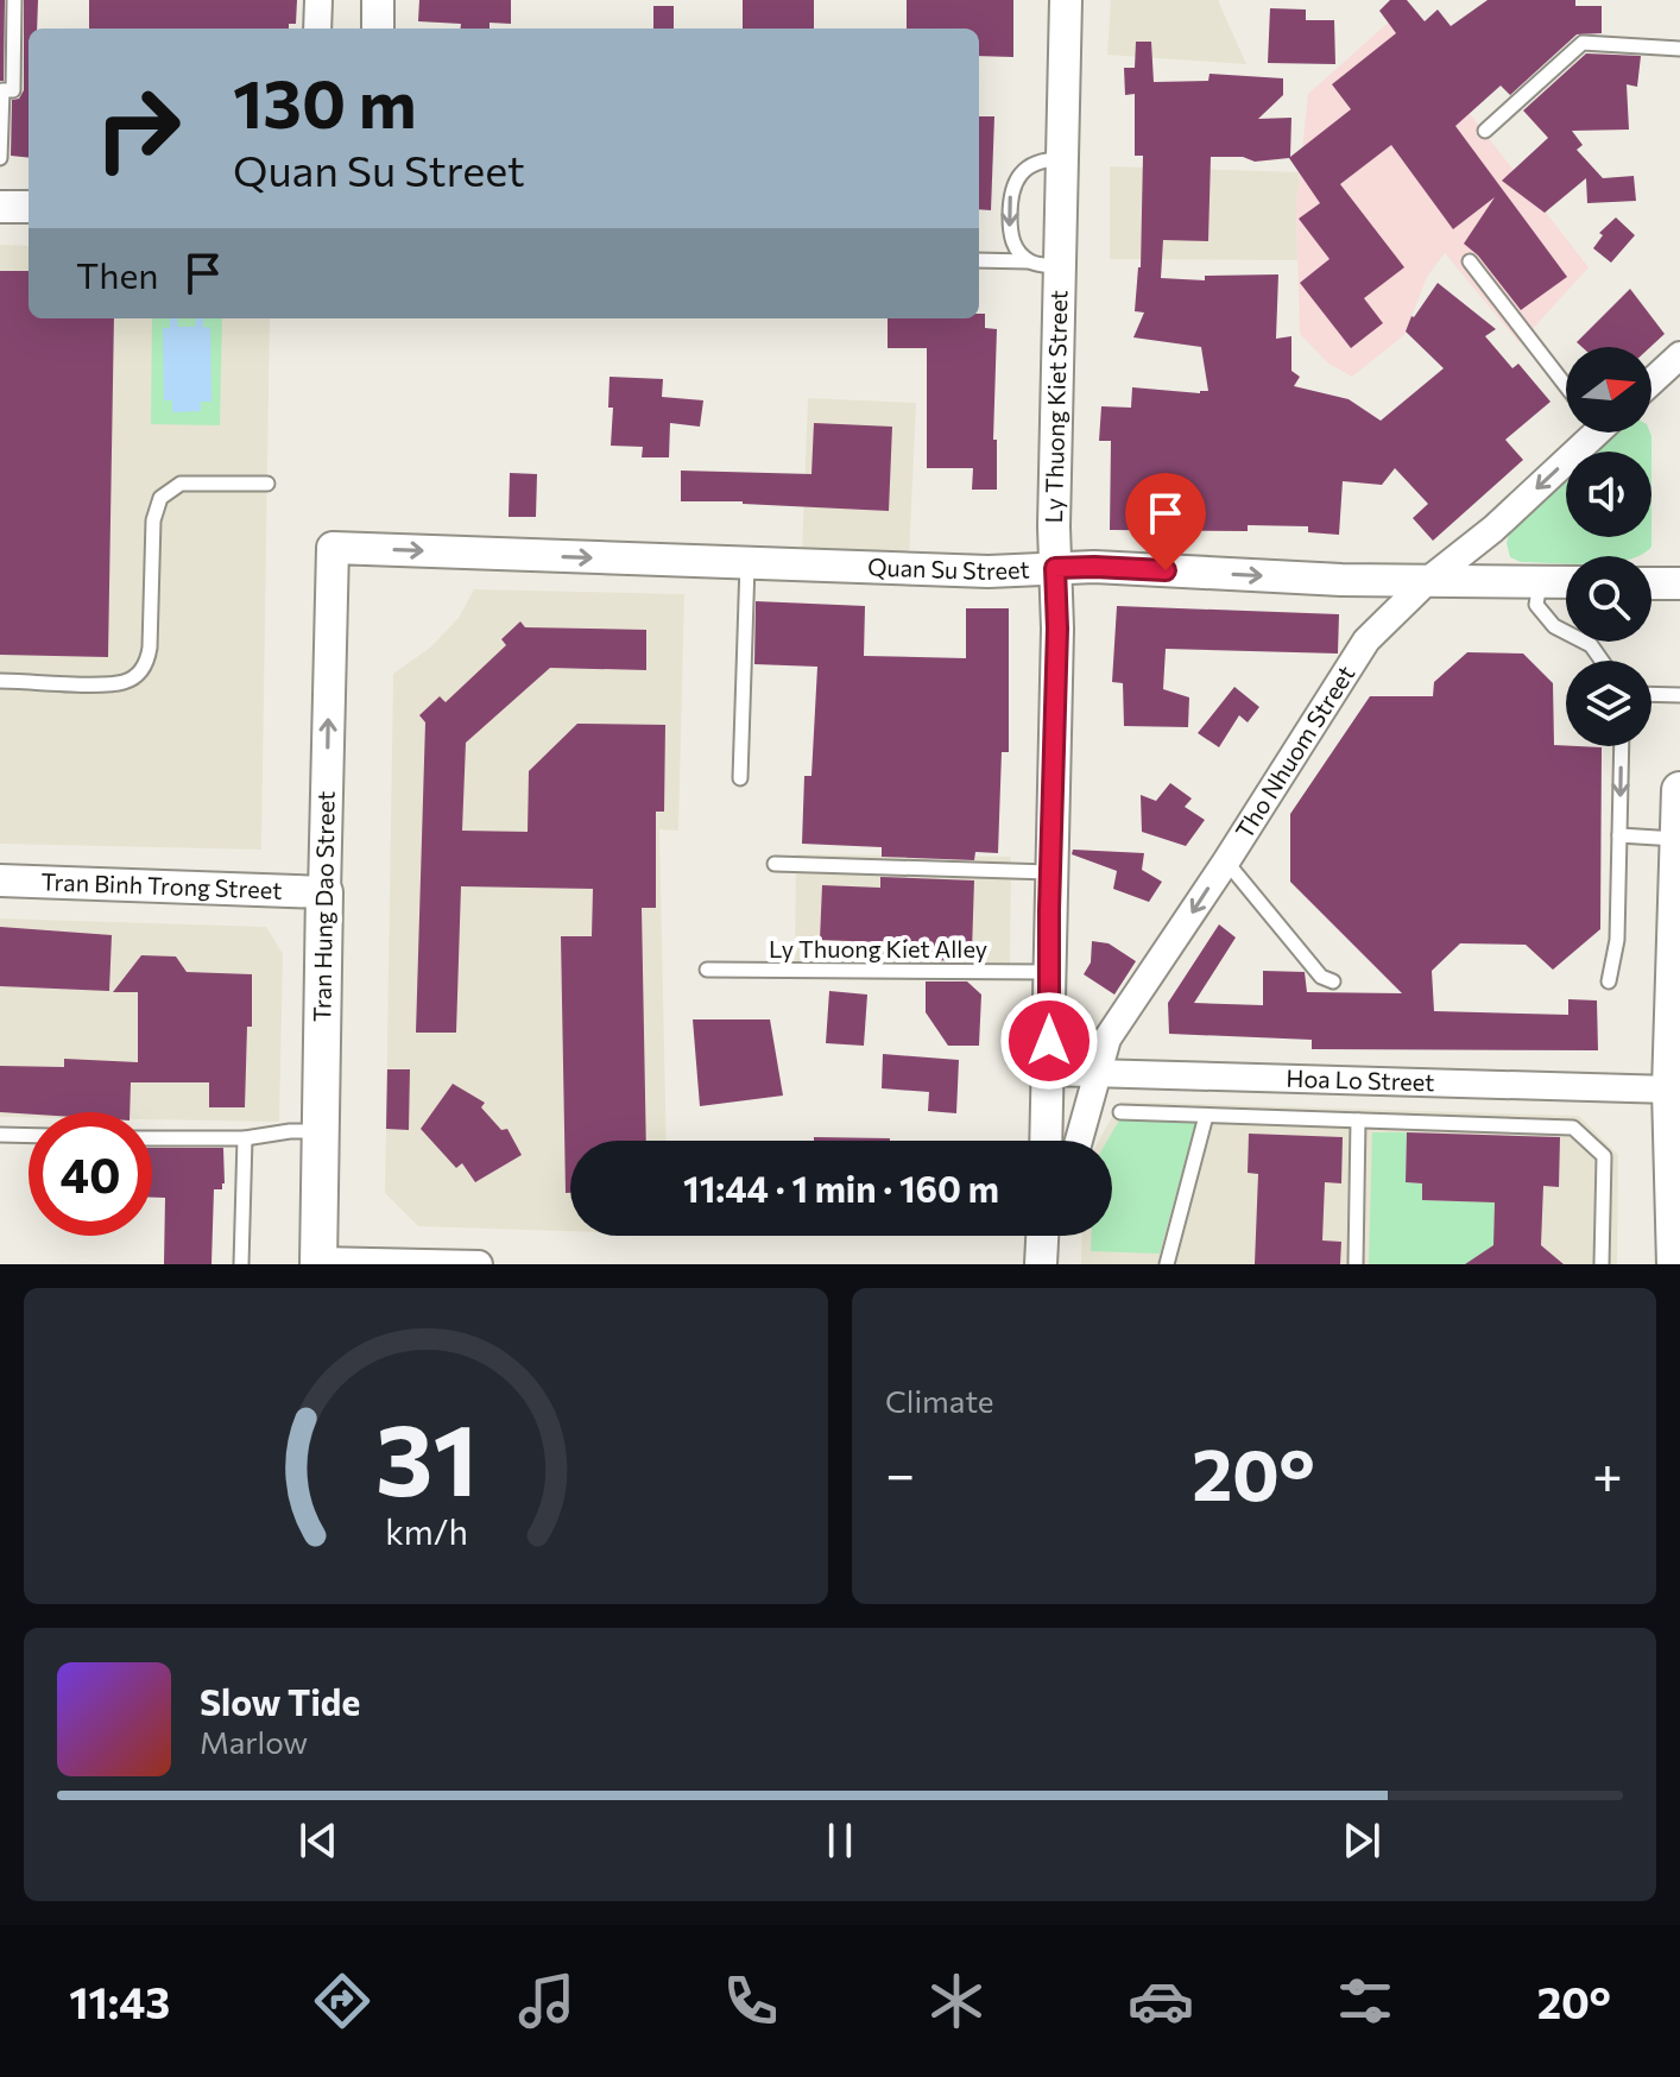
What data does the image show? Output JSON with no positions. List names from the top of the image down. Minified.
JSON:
{"streets":{"main road":["Tran Hung Dao Street"],"street":["Ly Thuong Kiet Street","Quan Su Street","Tho Nhuom Street","Tran Binh Trong Street","Hoa Lo Street"],"lane":["Ly Thuong Kiet Alley"]},"crossings":[["Ly Thuong Kiet Street","Quan Su Street"],["Ly Thuong Kiet Street","Ly Thuong Kiet Alley"],["Ly Thuong Kiet Street","Hoa Lo Street"],["Quan Su Street","Tho Nhuom Street"],["Quan Su Street","Tran Hung Dao Street"],["Tho Nhuom Street","Hoa Lo Street"],["Tran Binh Trong Street","Tran Hung Dao Street"]],"one_way":["Quan Su Street","Tho Nhuom Street","Tran Hung Dao Street"],"north":"right","page":{"turn":["130 m","Quan Su Street"],"then":"Then","limit":"40","trip":"11:44 · 1 min · 160 m","tile":"Climate","heat":["−","20°","+"],"song":["Slow Tide","Marlow"],"tabs":["11:43","20°"],"gauge":["31","km/h"]}}
